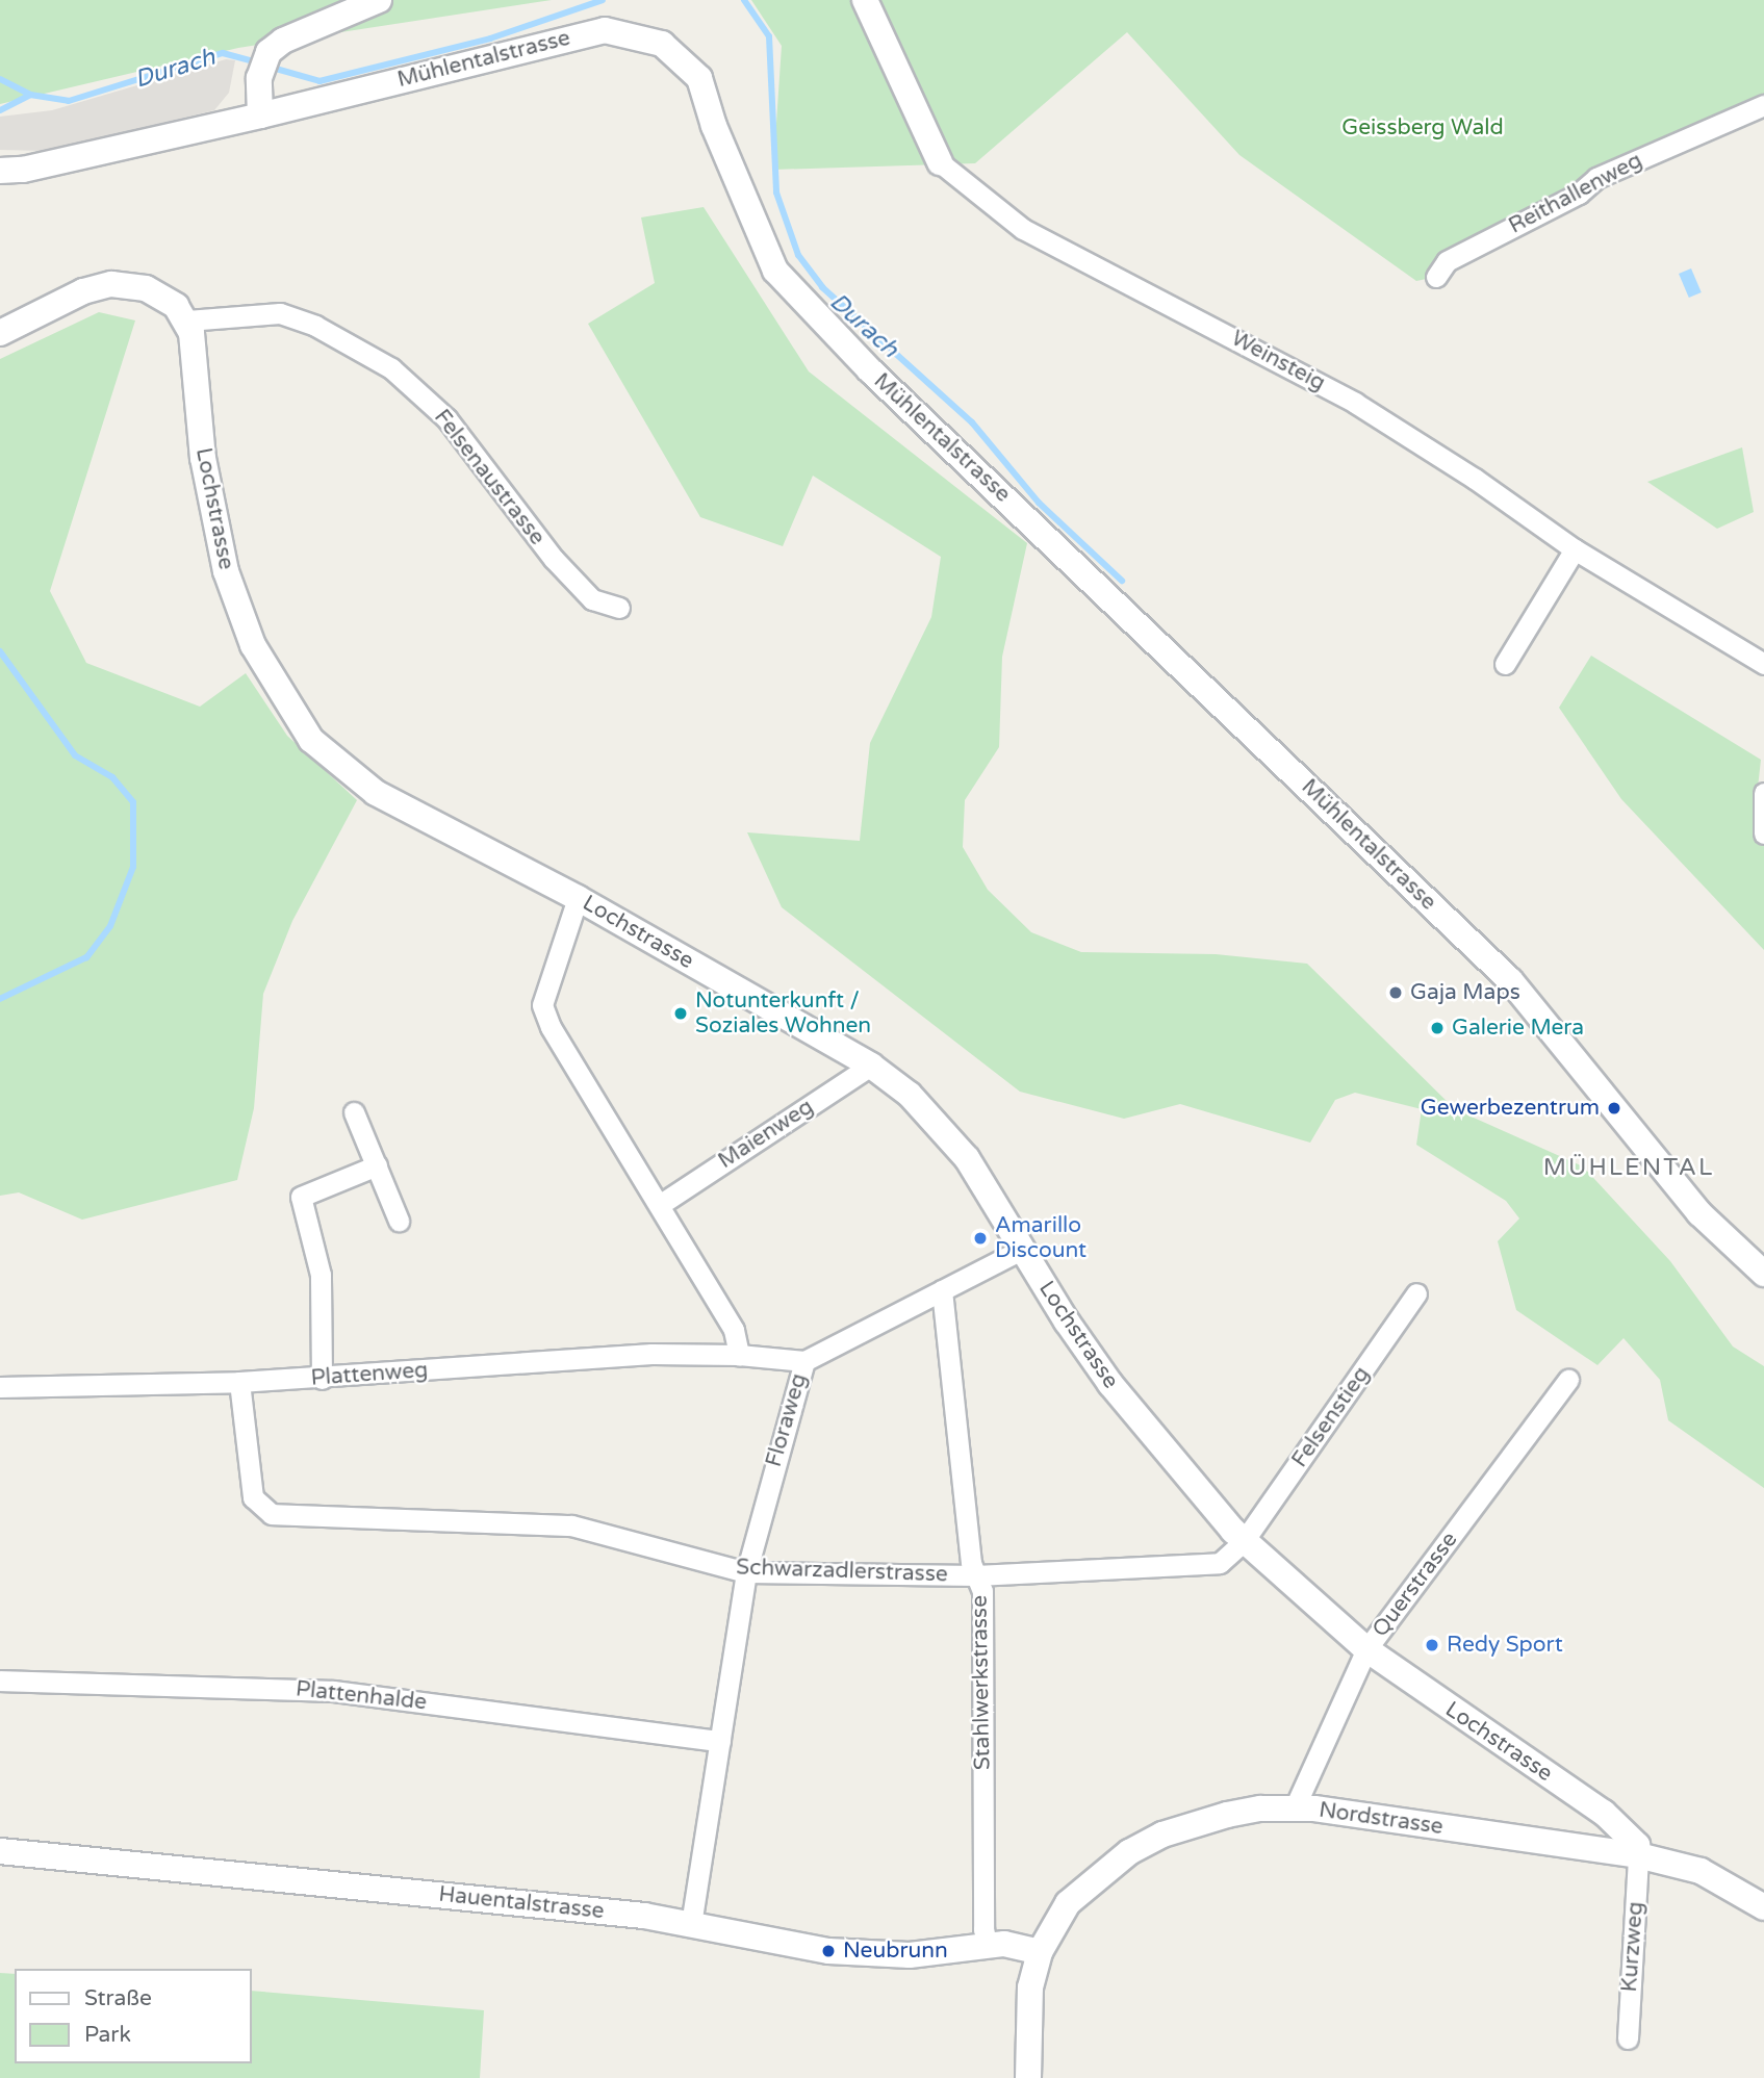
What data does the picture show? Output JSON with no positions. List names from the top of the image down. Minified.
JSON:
{"streets":{"street":["Mühlentalstrasse","Reithallenweg","Weinsteig","Felsenaustrasse","Lochstrasse","Maienweg","Plattenweg","Felsenstieg","Floraweg","Schwarzadlerstrasse","Querstrasse","Stahlwerkstrasse","Plattenhalde","Nordstrasse","Hauentalstrasse","Kurzweg"]},"crossings":[["Felsenaustrasse","Lochstrasse"],["Lochstrasse","Maienweg"],["Lochstrasse","Felsenstieg"],["Lochstrasse","Schwarzadlerstrasse"],["Lochstrasse","Querstrasse"],["Lochstrasse","Nordstrasse"],["Lochstrasse","Kurzweg"],["Plattenweg","Floraweg"],["Plattenweg","Schwarzadlerstrasse"],["Felsenstieg","Schwarzadlerstrasse"],["Floraweg","Schwarzadlerstrasse"],["Floraweg","Plattenhalde"],["Floraweg","Hauentalstrasse"],["Schwarzadlerstrasse","Stahlwerkstrasse"],["Querstrasse","Nordstrasse"],["Stahlwerkstrasse","Hauentalstrasse"],["Nordstrasse","Hauentalstrasse"],["Nordstrasse","Kurzweg"]],"districts":["MÜHLENTAL"],"water":["Durach"],"parks":["Geissberg Wald"],"places":["Gaja Maps","Notunterkunft / Soziales Wohnen","Galerie Mera","Gewerbezentrum","Amarillo Discount","Redy Sport","Neubrunn"],"legend":["Straße","Park"]}
